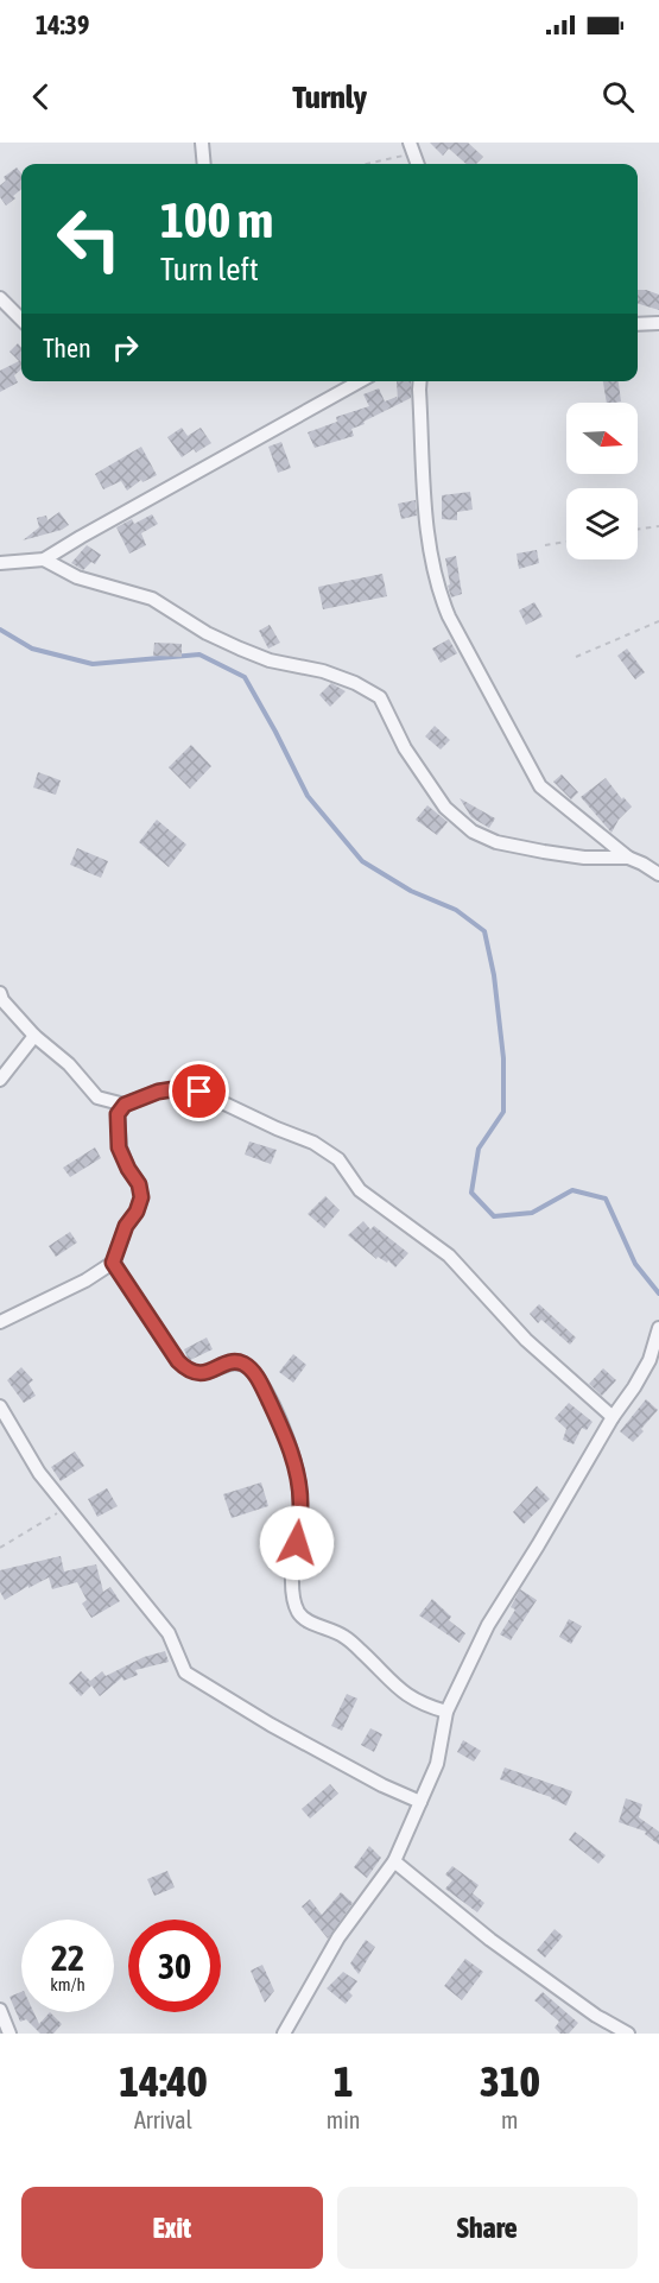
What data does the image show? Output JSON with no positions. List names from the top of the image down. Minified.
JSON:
{"north":"right","page":{"status":"14:39","header":"Turnly","turn":["100 m","Turn left"],"then":"Then","speed":"22 km/h","limit":"30","eta":["14:40","Arrival","1","min","310","m"],"buttons":["Exit","Share"]}}
